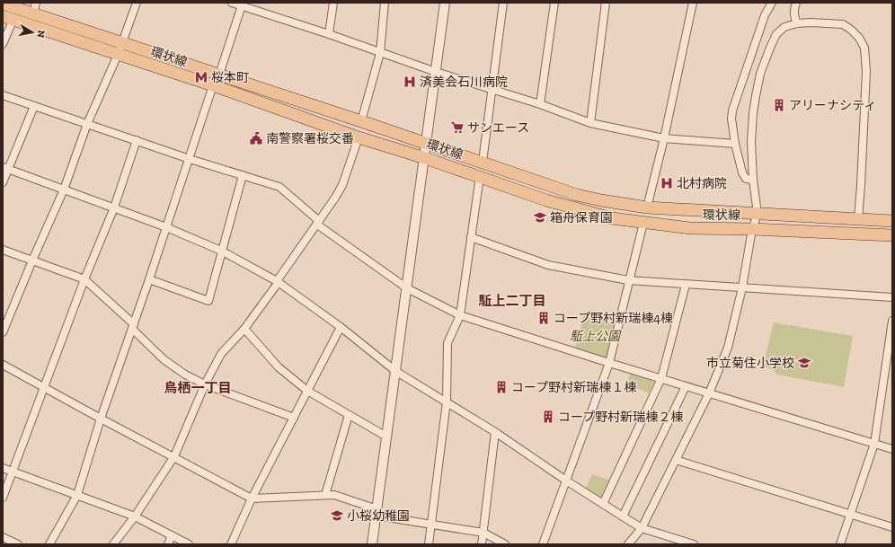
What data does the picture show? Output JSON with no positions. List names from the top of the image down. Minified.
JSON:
{"streets":{"main road":["環状線"]},"districts":["駈上二丁目","鳥栖一丁目"],"parks":["駈上公園"],"places":{"metro station":["桜本町"],"hospital":["済美会石川病院","北村病院"],"building":["アリーナシティ","コープ野村新瑞棟4棟","コープ野村新瑞棟１棟","コープ野村新瑞棟２棟"],"supermarket":["サンエース"],"public building":["南警察署桜交番"],"school or university":["箱舟保育園","市立菊住小学校","小桜幼稚園"]},"north":"right"}
